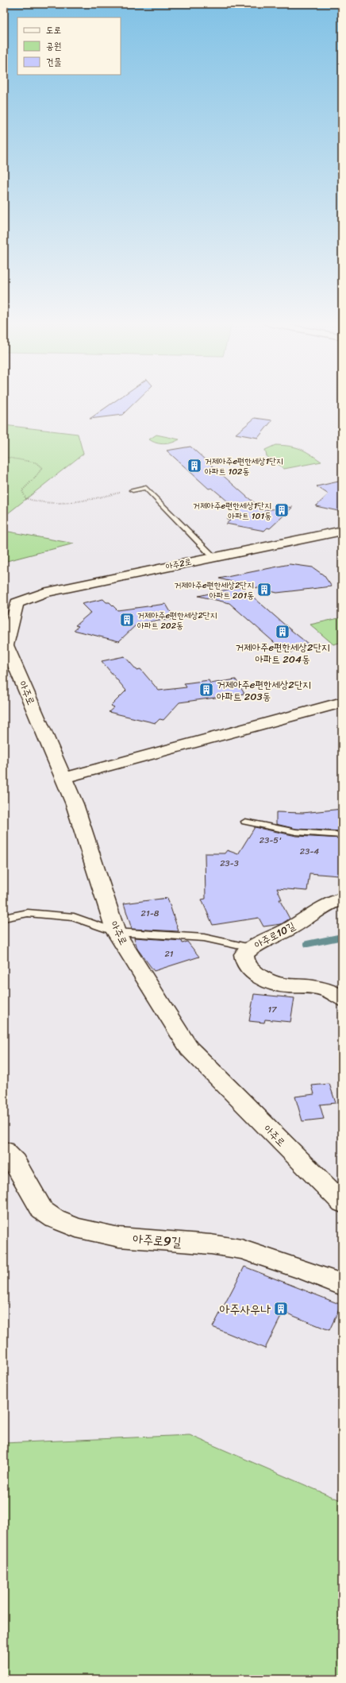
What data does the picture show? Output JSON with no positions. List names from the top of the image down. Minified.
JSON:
{"streets":{"main road":["아주2로","아주로","아주로10길","아주로9길"]},"crossings":[["아주2로","아주로"]],"places":{"building":["거제아주e편한세상1단지 아파트 102동","거제아주e편한세상1단지 아파트 101동","거제아주e편한세상2단지 아파트 201동","거제아주e편한세상2단지 아파트 202동","거제아주e편한세상2단지 아파트 204동","거제아주e편한세상2단지 아파트 203동","아주사우나"]},"house_numbers":["23-5'","23-4","23-3","21-8","21","17"],"legend":["도로","공원","건물"]}
